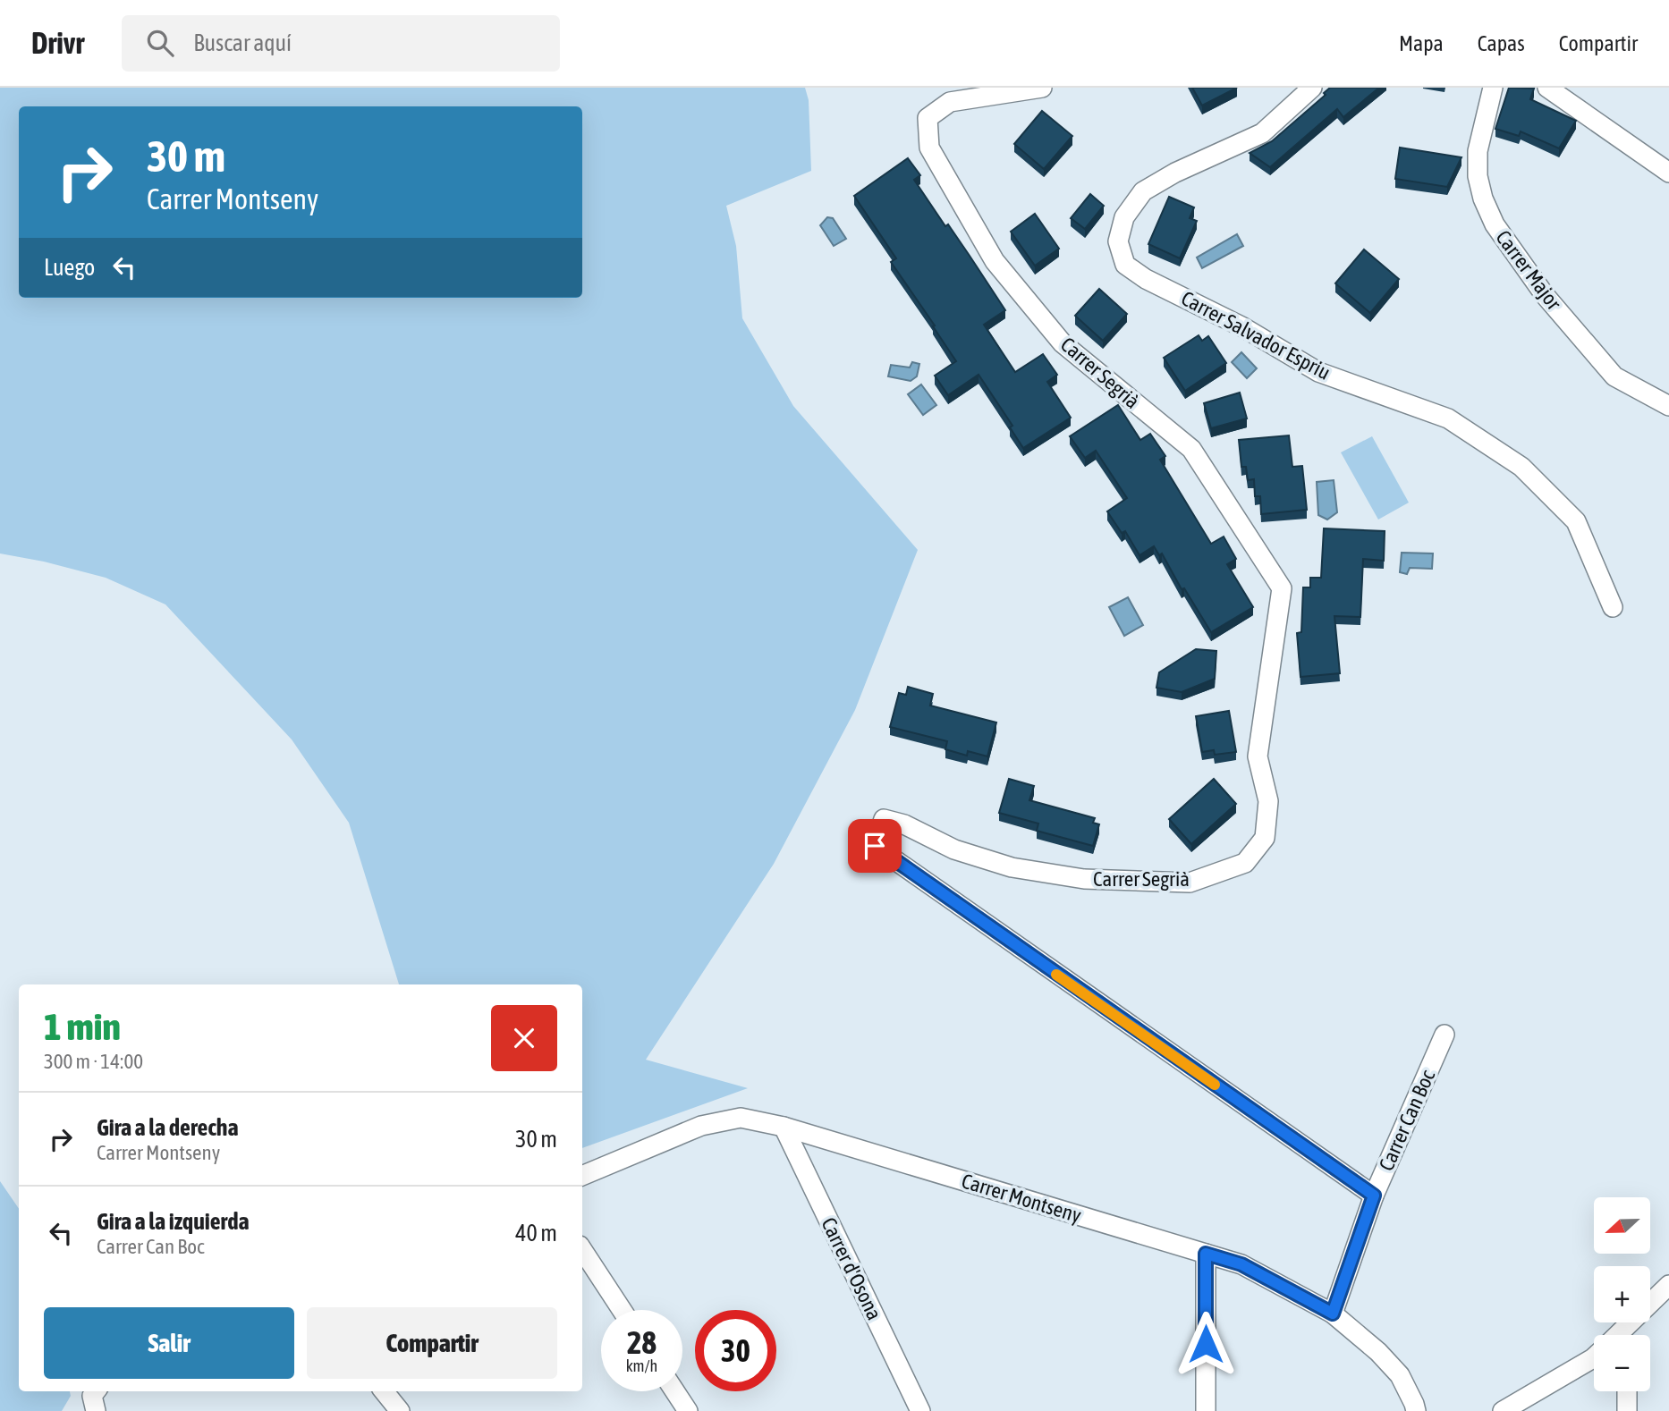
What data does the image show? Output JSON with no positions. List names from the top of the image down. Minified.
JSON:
{"streets":{"street":["Carrer Major","Carrer Salvador Espriu","Carrer Segrià","Carrer Can Boc","Carrer Montseny","Carrer d'Osona"]},"crossings":[["Carrer Segrià","Carrer Can Boc"],["Carrer Can Boc","Carrer Montseny"],["Carrer Montseny","Carrer d'Osona"]],"north":"left","page":{"header":"Drivr","search":"Buscar aquí","nav":["Mapa","Capas","Compartir"],"turn":["30 m","Carrer Montseny"],"then":"Luego","heading":["1 min","300 m · 14:00"],"list":[{"name":"Gira a la derecha","note":"Carrer Montseny","value":"30 m"},{"name":"Gira a la izquierda","note":"Carrer Can Boc","value":"40 m"}],"map_buttons":["+","−"],"buttons":["Salir","Compartir"],"speed":"28 km/h","limit":"30"}}
